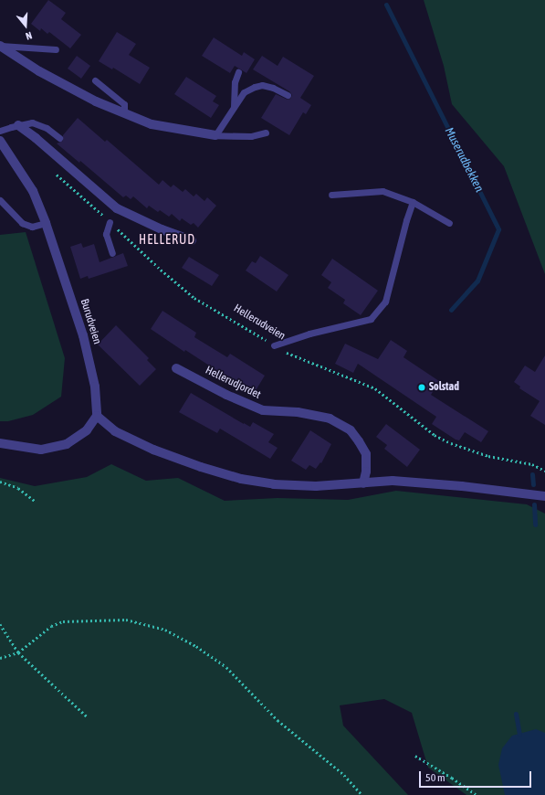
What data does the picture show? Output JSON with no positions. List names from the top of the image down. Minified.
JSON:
{"streets":{"street":["Burudveien","Hellerudjordet"],"path":["Hellerudveien"]},"districts":["HELLERUD"],"water":["Muserudbekken"],"places":["Solstad"],"scale_bar":"50 m","north":"bottom"}
